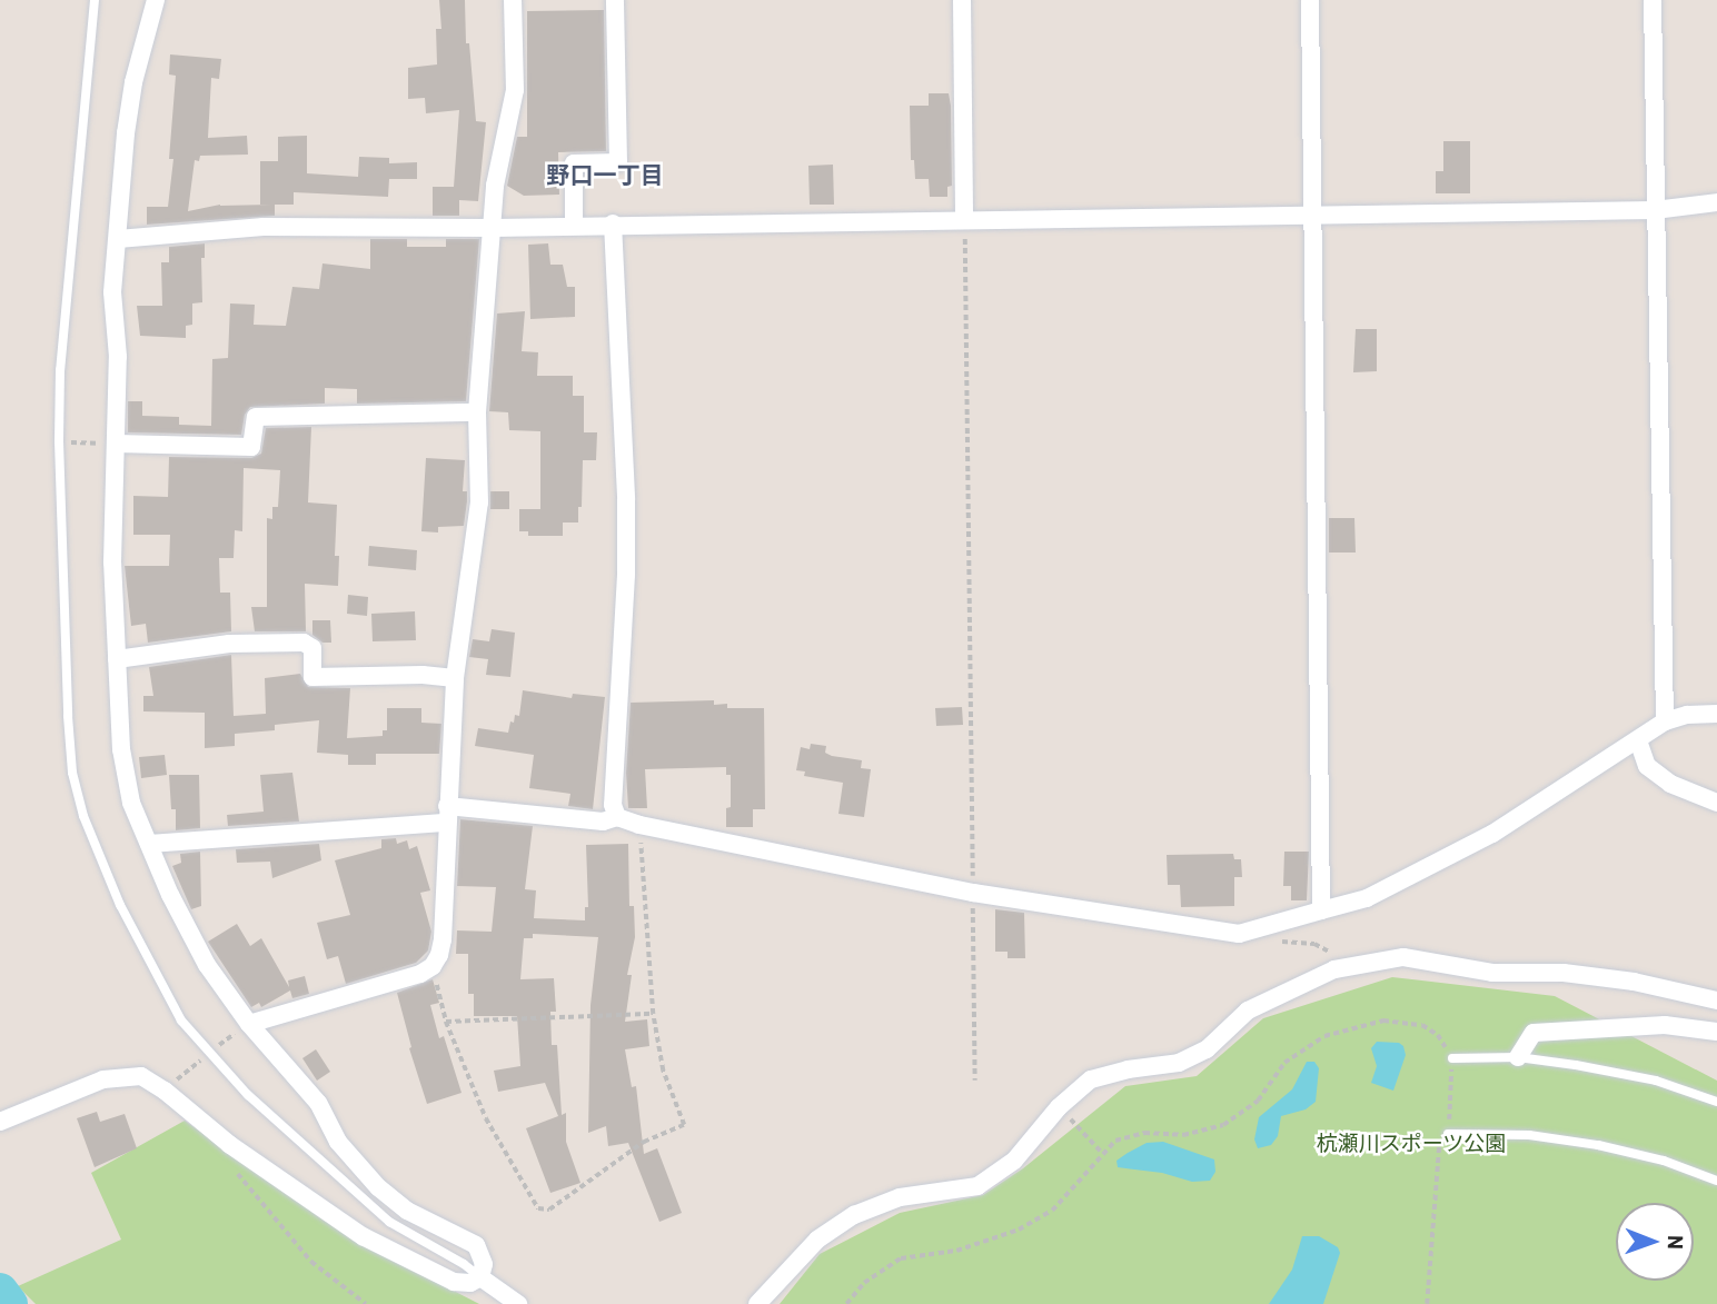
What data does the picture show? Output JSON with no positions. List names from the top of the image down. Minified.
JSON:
{"districts":["野口一丁目"],"parks":["杭瀬川スポーツ公園"],"north":"right"}
